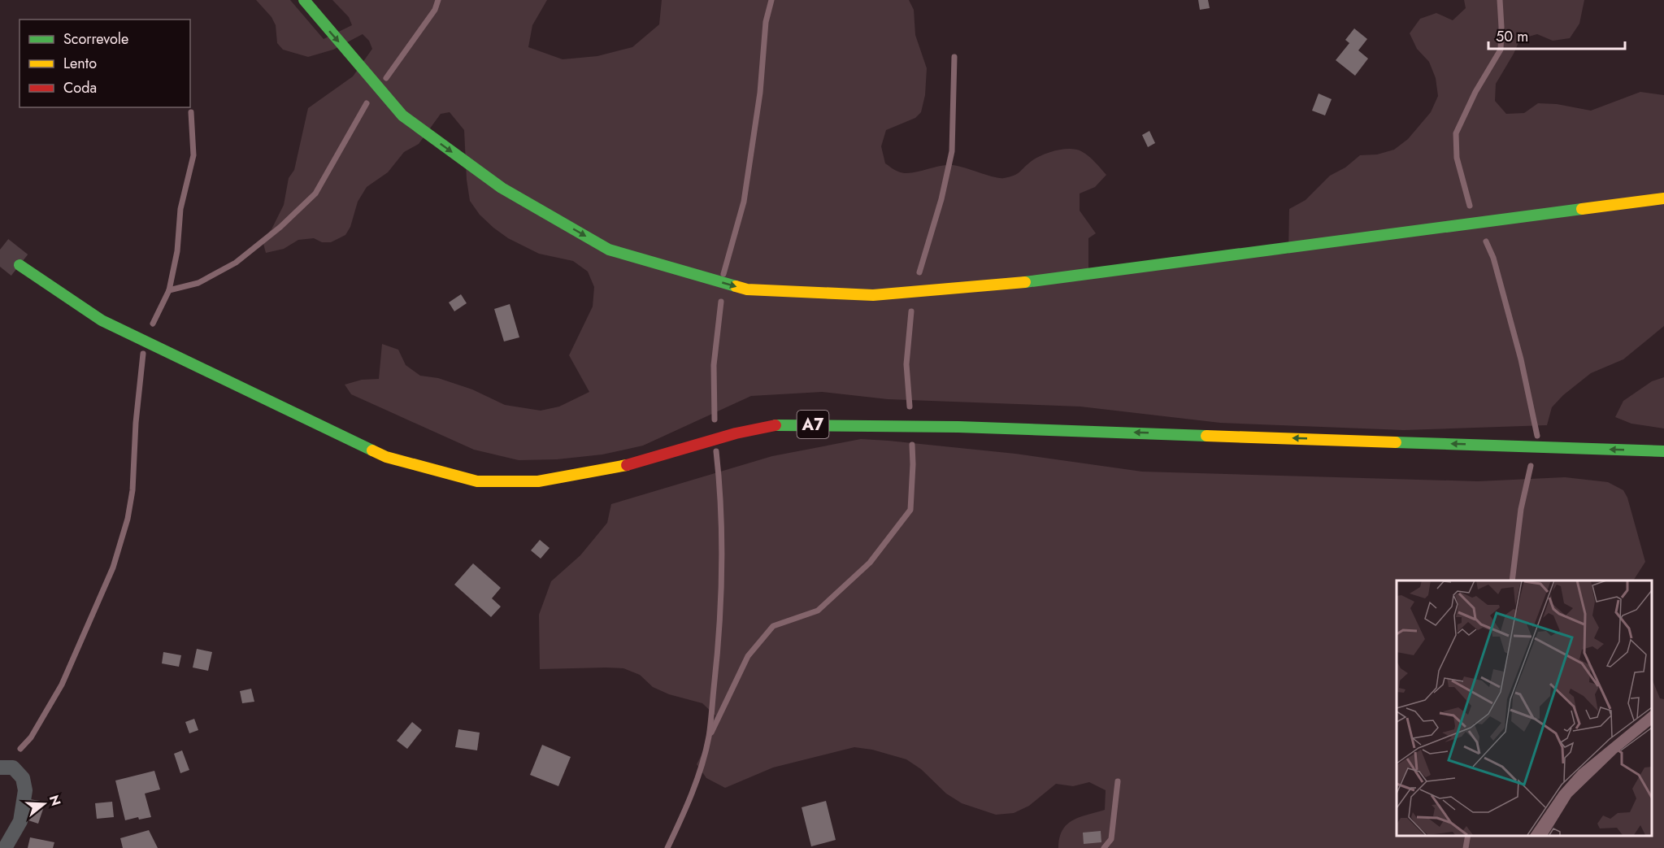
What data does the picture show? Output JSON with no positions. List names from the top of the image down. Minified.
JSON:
{"streets":{"highway":["A7"]},"legend":["Scorrevole","Lento","Coda"],"scale_bar":"50 m","north":"right"}
